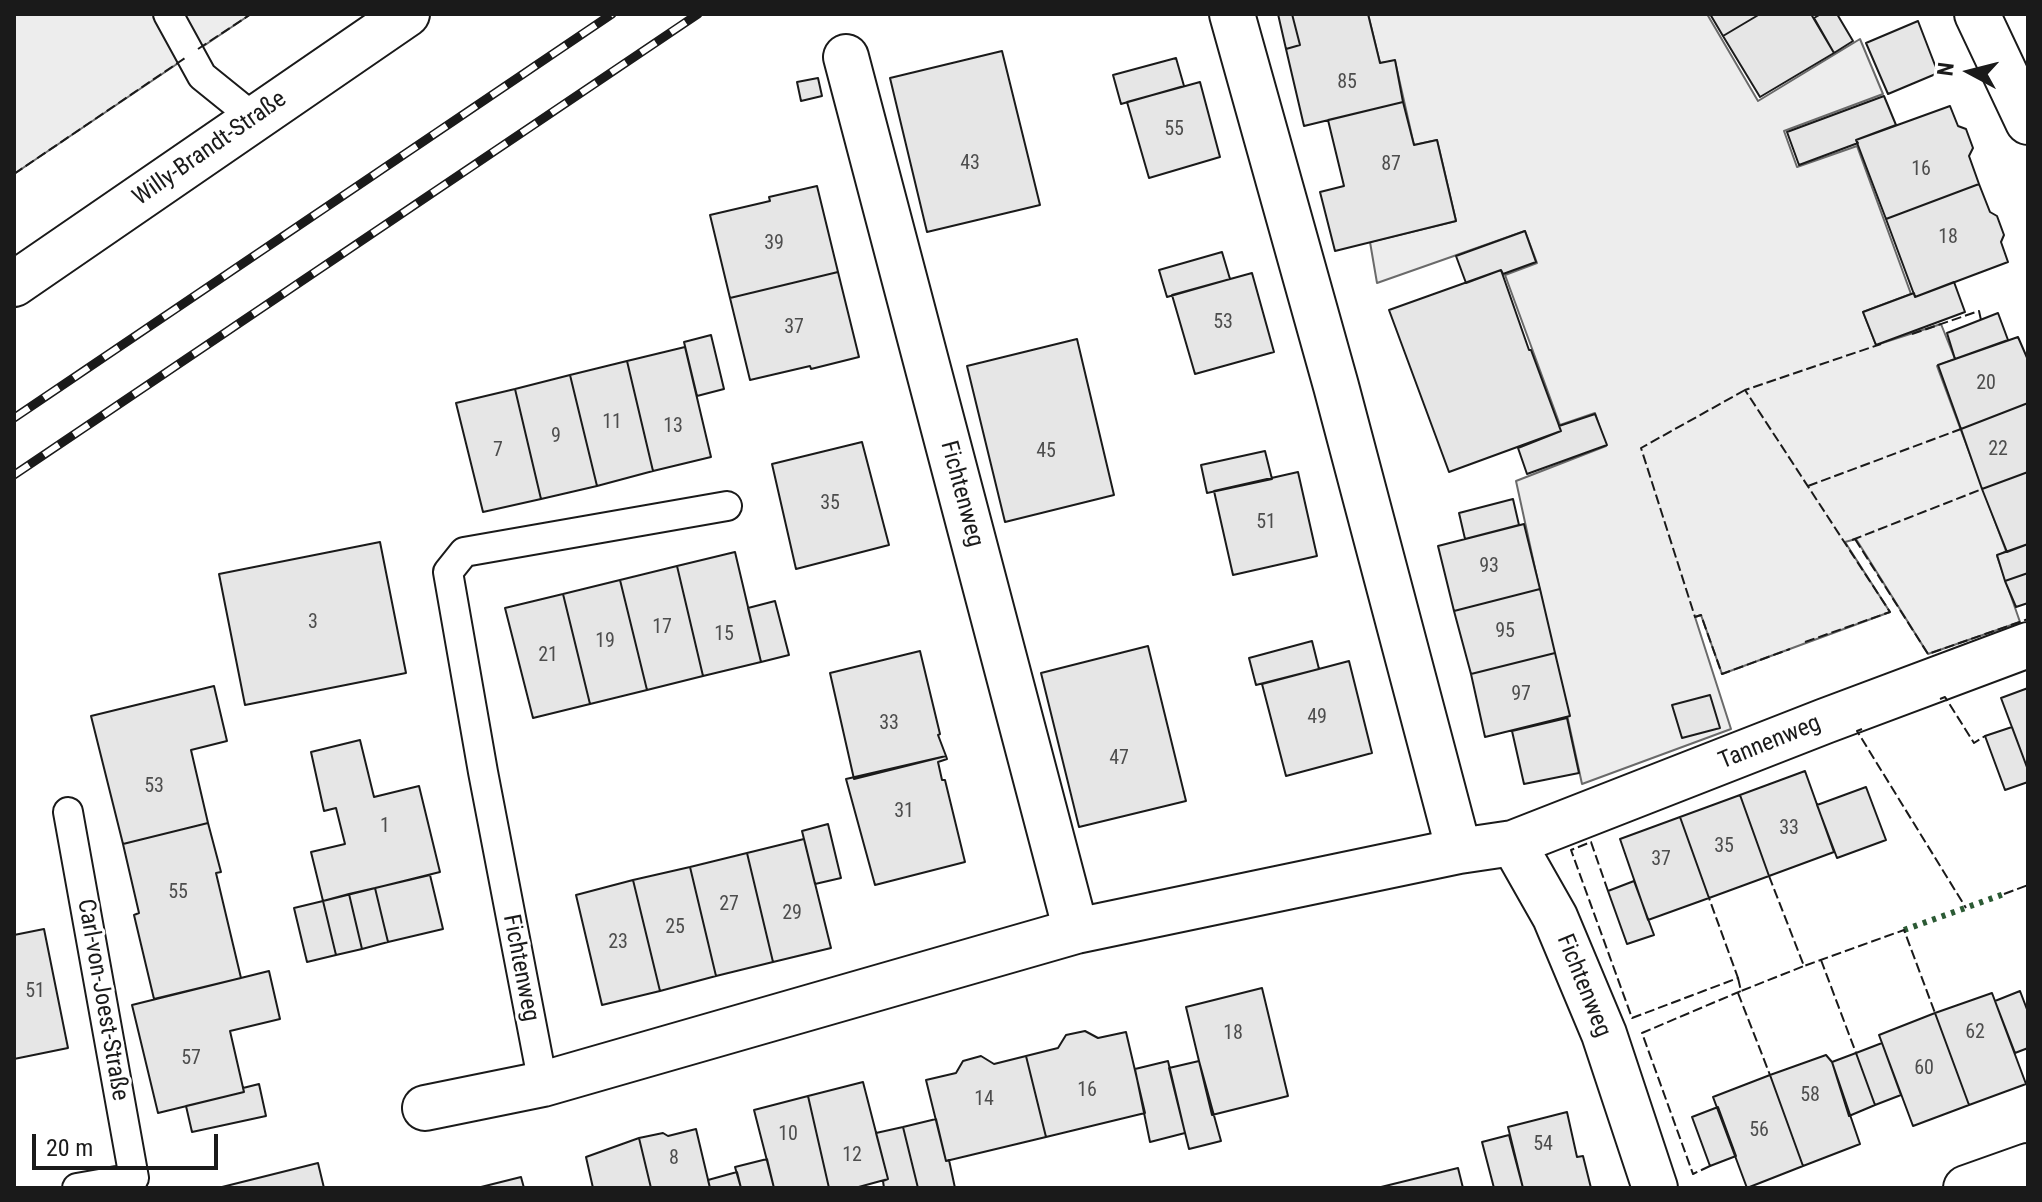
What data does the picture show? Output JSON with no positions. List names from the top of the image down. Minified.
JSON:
{"streets":{"street":["Willy-Brandt-Straße","Fichtenweg","Tannenweg"],"lane":["Carl-von-Joest-Straße"]},"crossings":[["Fichtenweg","Tannenweg"]],"house_numbers":["85","55","43","87","16","18","39","53","37","20","11","13","9","22","7","45","35","51","93","3","17","95","15","19","21","97","49","33","47","53","31","1","33","35","37","55","27","29","25","23","51","62","18","57","60","16","58","14","56","10","54","12","8"],"scale_bar":"20 m","north":"left"}
